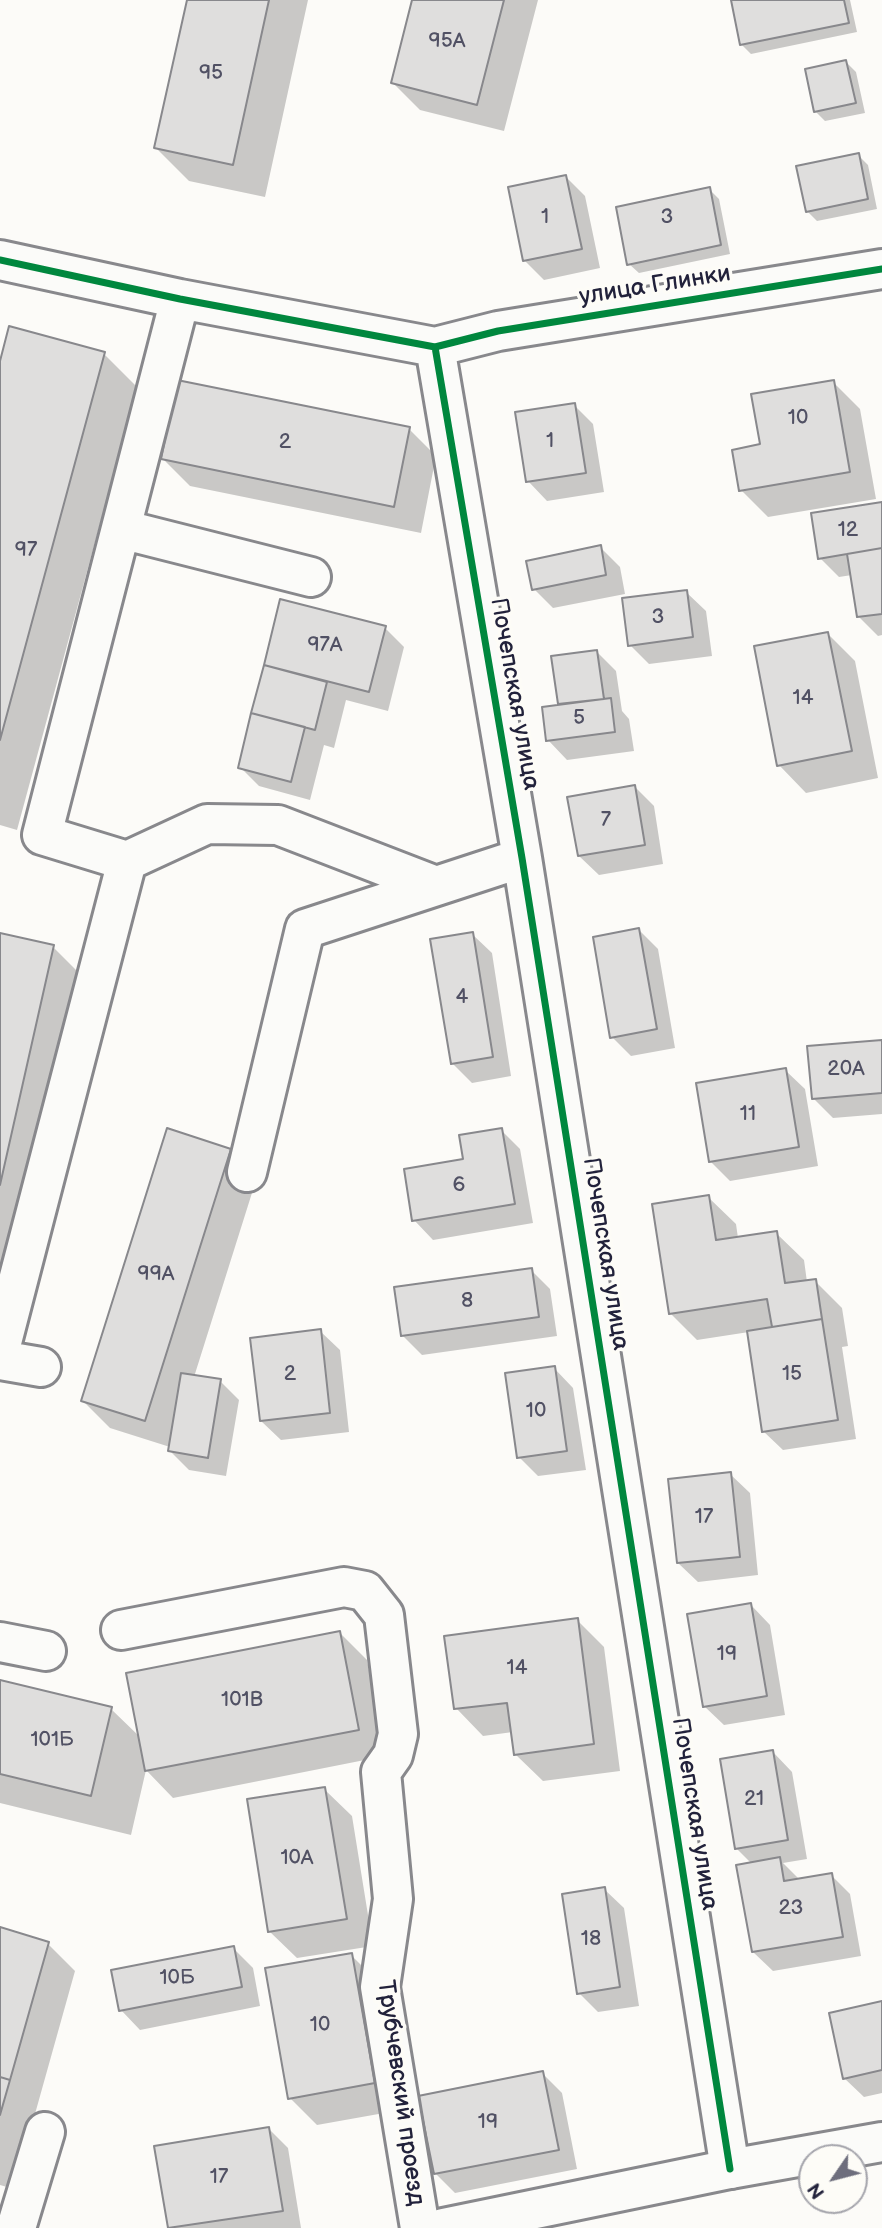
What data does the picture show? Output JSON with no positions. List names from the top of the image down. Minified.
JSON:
{"streets":{"street":["улица Глинки","Почепская улица","Трубчевский проезд"]},"crossings":[["улица Глинки","Почепская улица"]],"house_numbers":["95А","95","1","3","10","1","2","12","97","3","97А","14","5","7","4","20А","11","6","99А","8","2","15","10","17","19","14","101В","101Б","21","10А","23","18","10Б","10","19","17"],"north":"bottom left"}
